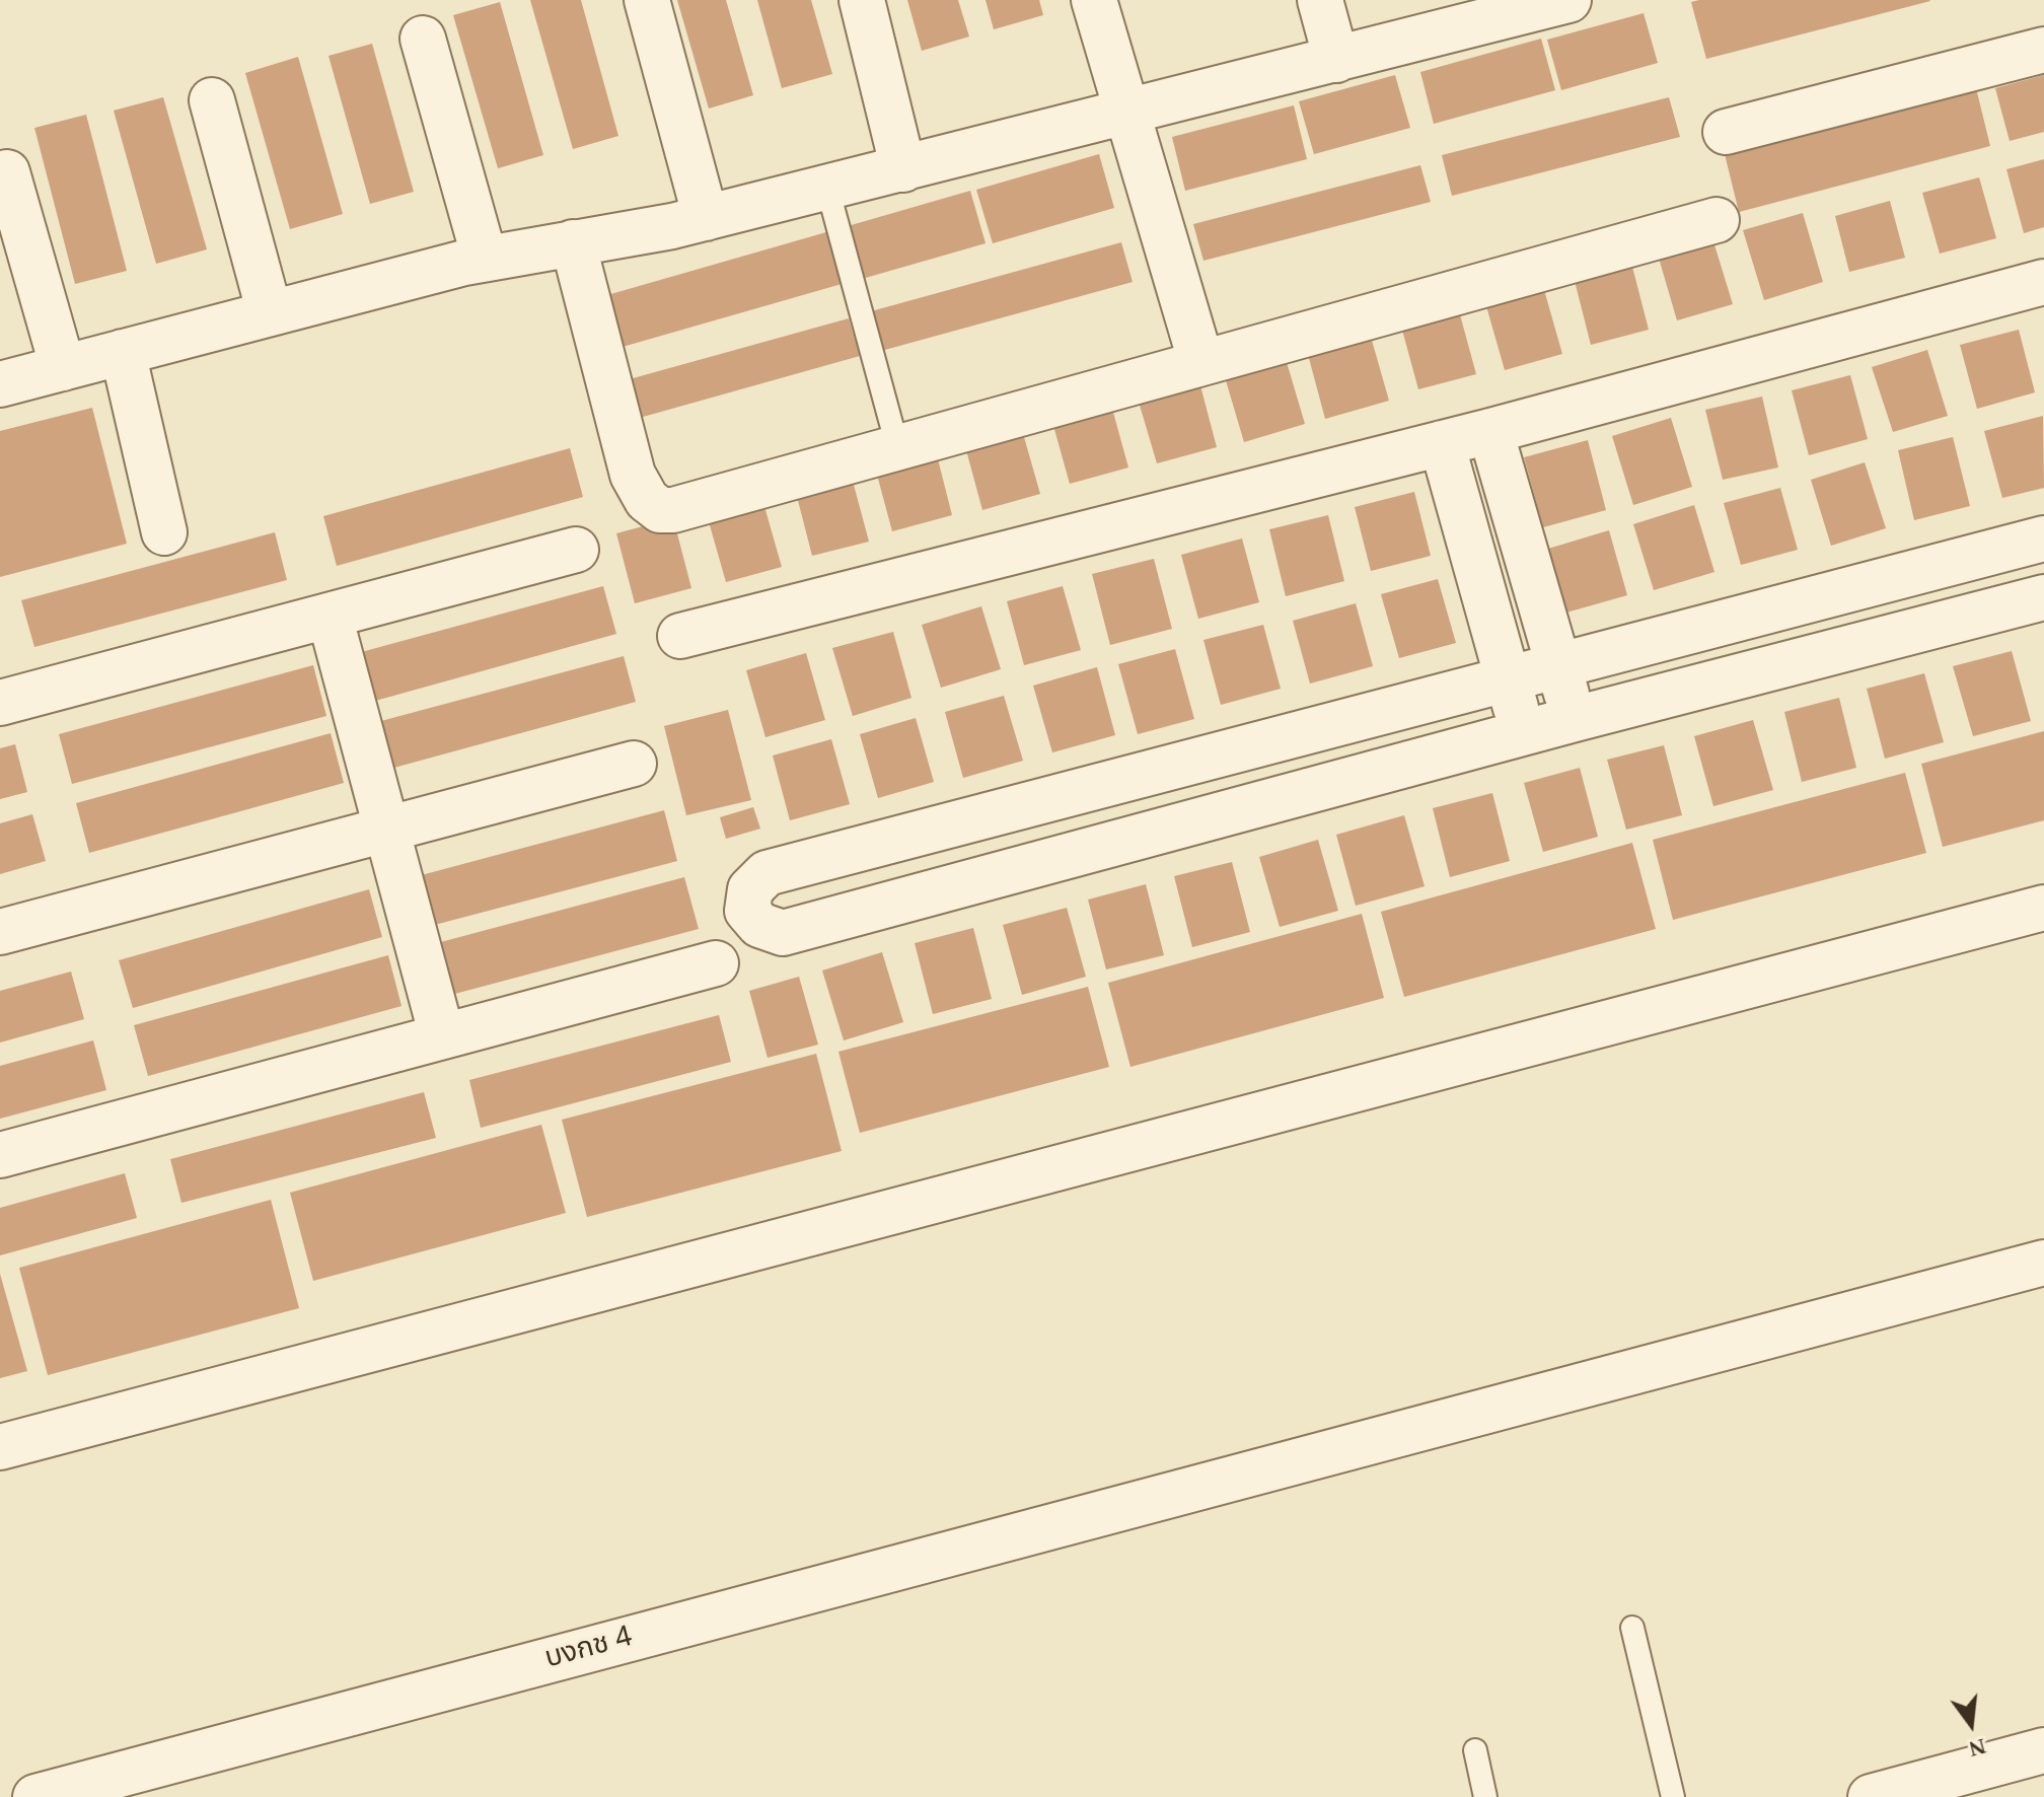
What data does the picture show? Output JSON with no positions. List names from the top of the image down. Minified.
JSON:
{"streets":{"street":["บงกช 4"]},"north":"bottom"}
